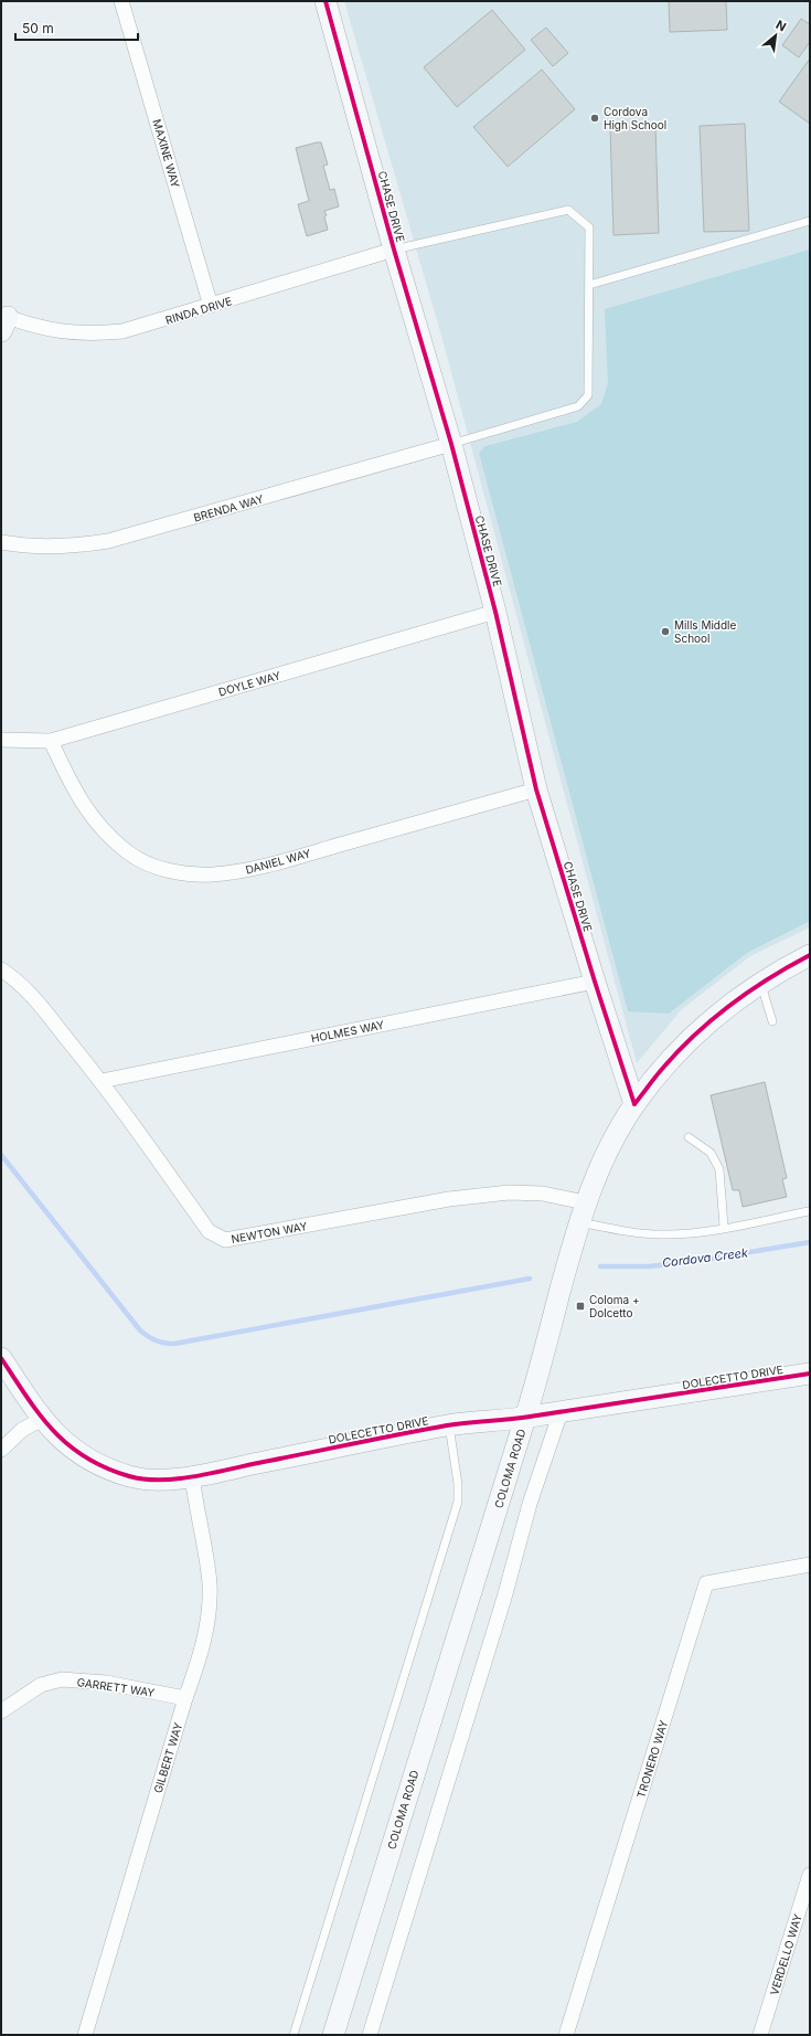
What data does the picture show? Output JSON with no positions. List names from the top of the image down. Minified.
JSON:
{"streets":{"street":["MAXINE WAY","CHASE DRIVE","RINDA DRIVE","BRENDA WAY","DOYLE WAY","DANIEL WAY","HOLMES WAY","NEWTON WAY","DOLECETTO DRIVE","COLOMA ROAD","GARRETT WAY","GILBERT WAY","TRONERO WAY","VERDELLO WAY"]},"crossings":[["MAXINE WAY","RINDA DRIVE"],["CHASE DRIVE","RINDA DRIVE"],["CHASE DRIVE","BRENDA WAY"],["CHASE DRIVE","DOYLE WAY"],["CHASE DRIVE","DANIEL WAY"],["CHASE DRIVE","HOLMES WAY"],["CHASE DRIVE","COLOMA ROAD"],["DOYLE WAY","DANIEL WAY"],["HOLMES WAY","NEWTON WAY"],["NEWTON WAY","COLOMA ROAD"],["DOLECETTO DRIVE","COLOMA ROAD"],["DOLECETTO DRIVE","GILBERT WAY"],["GARRETT WAY","GILBERT WAY"]],"water":["Cordova Creek"],"places":{"other":["Cordova High School","Mills Middle School"],"transit":["Coloma + Dolcetto"]},"scale_bar":"50 m","north":"top right"}
